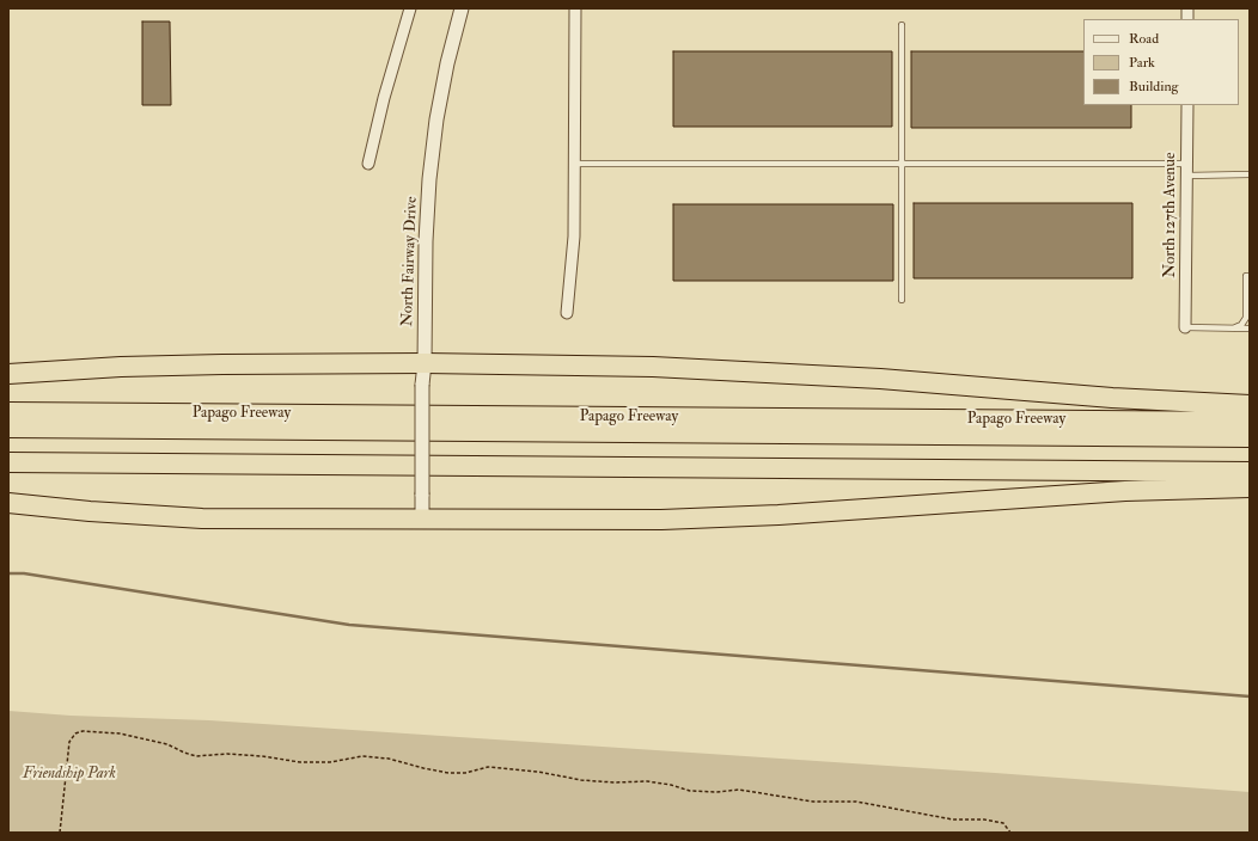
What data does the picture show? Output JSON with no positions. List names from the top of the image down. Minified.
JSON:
{"streets":{"highway":["Papago Freeway"],"street":["North 127th Avenue","North Fairway Drive"]},"parks":["Friendship Park"],"legend":["Road","Park","Building"]}
